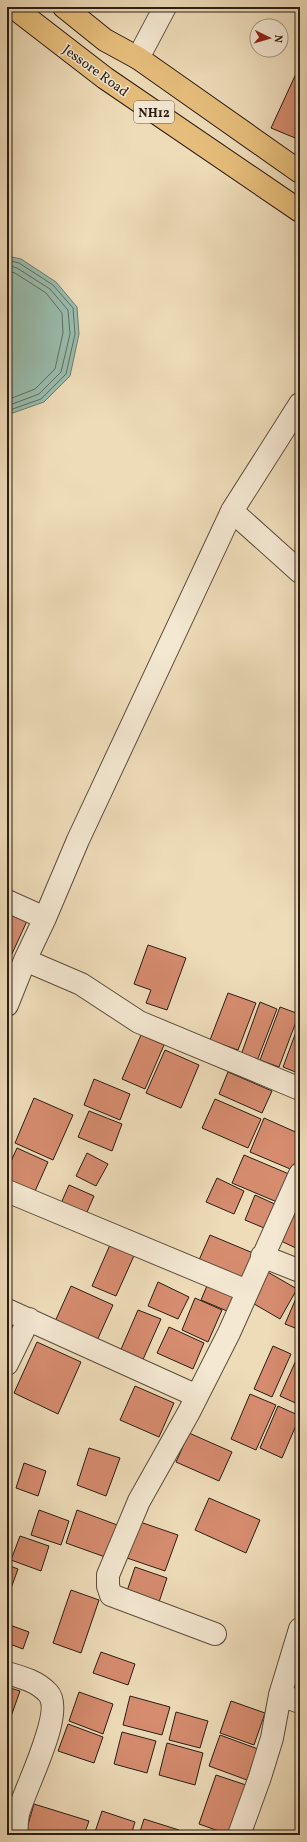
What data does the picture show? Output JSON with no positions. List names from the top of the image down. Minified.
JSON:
{"streets":{"highway":["Jessore Road","NH12"]},"north":"right"}
